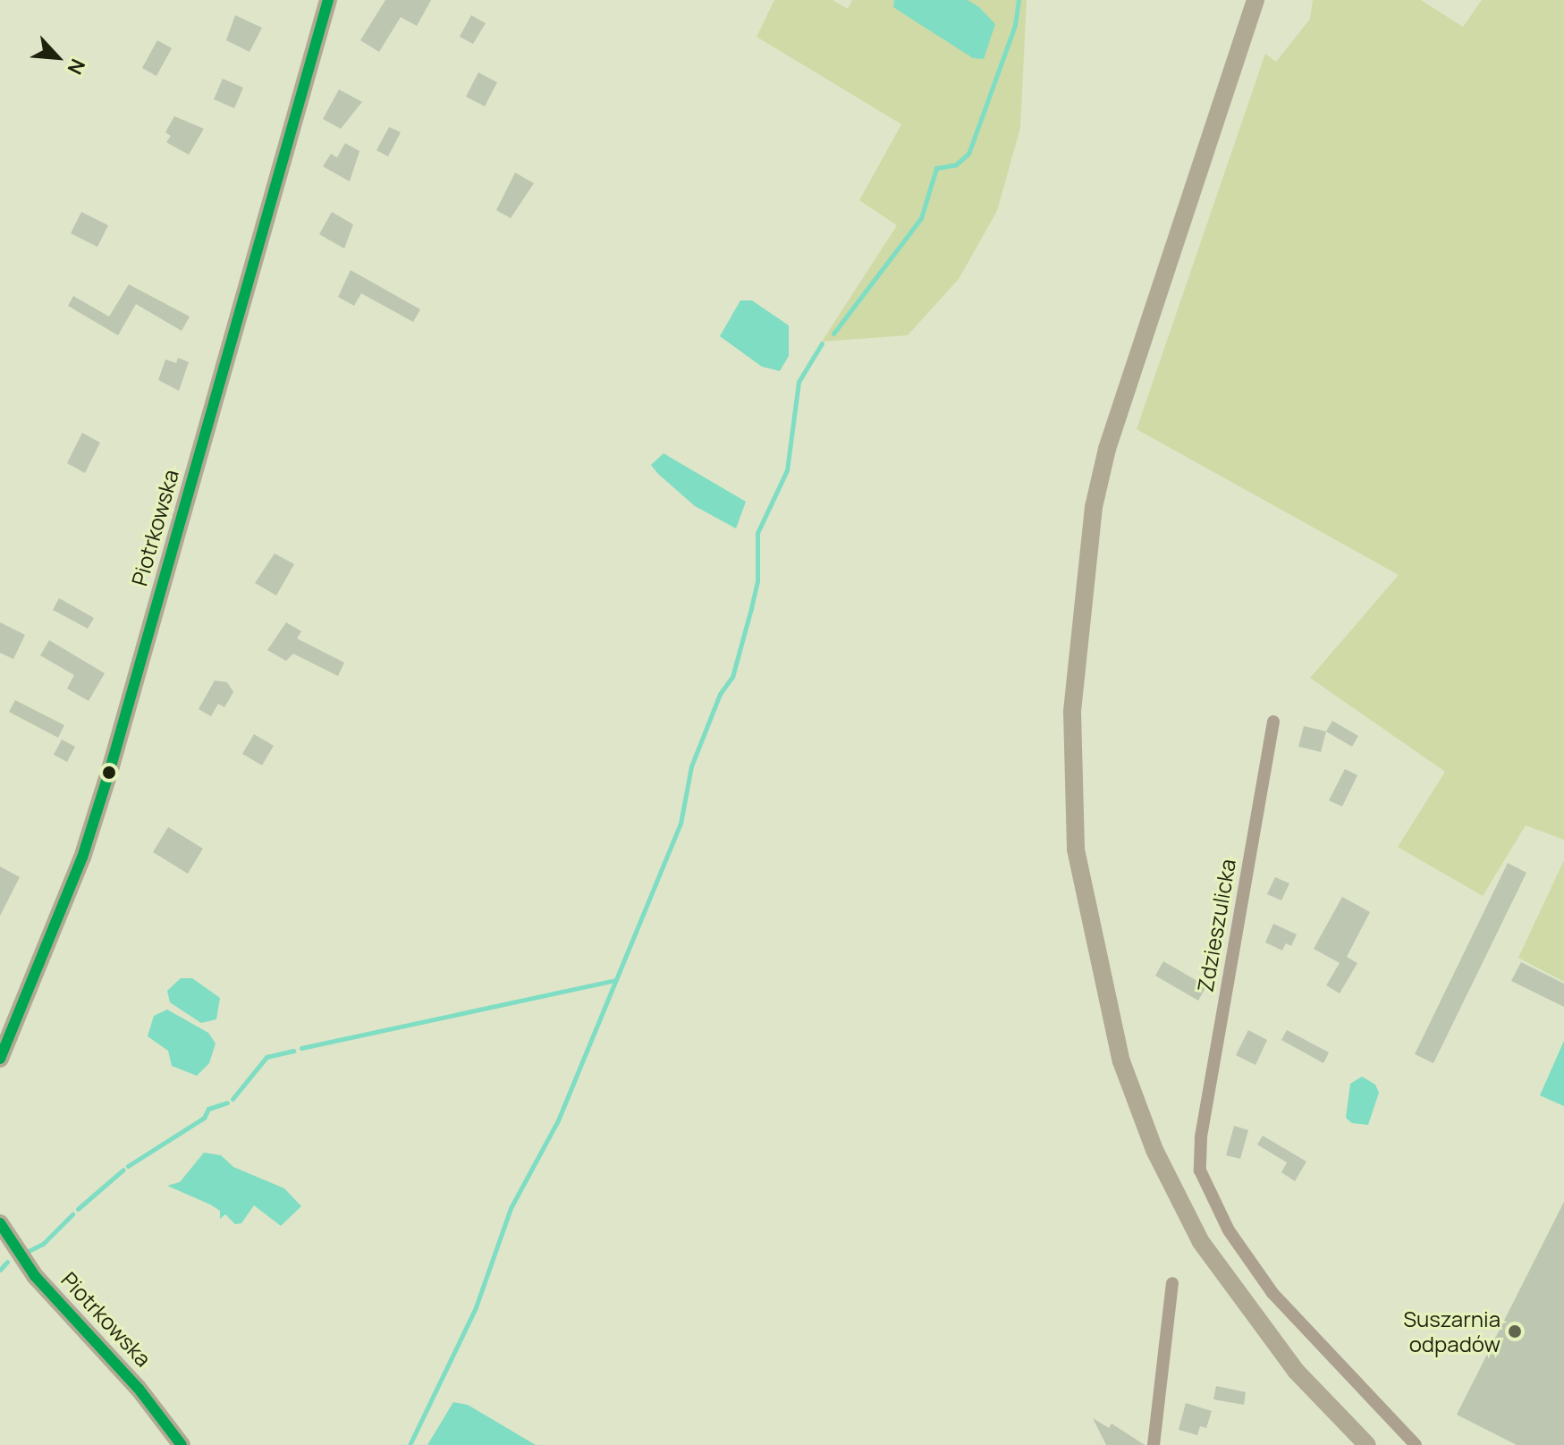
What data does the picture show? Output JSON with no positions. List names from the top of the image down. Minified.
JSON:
{"streets":{"main road":["Piotrkowska"],"street":["Zdzieszulicka"]},"places":["Suszarnia odpadów"],"north":"bottom right"}
